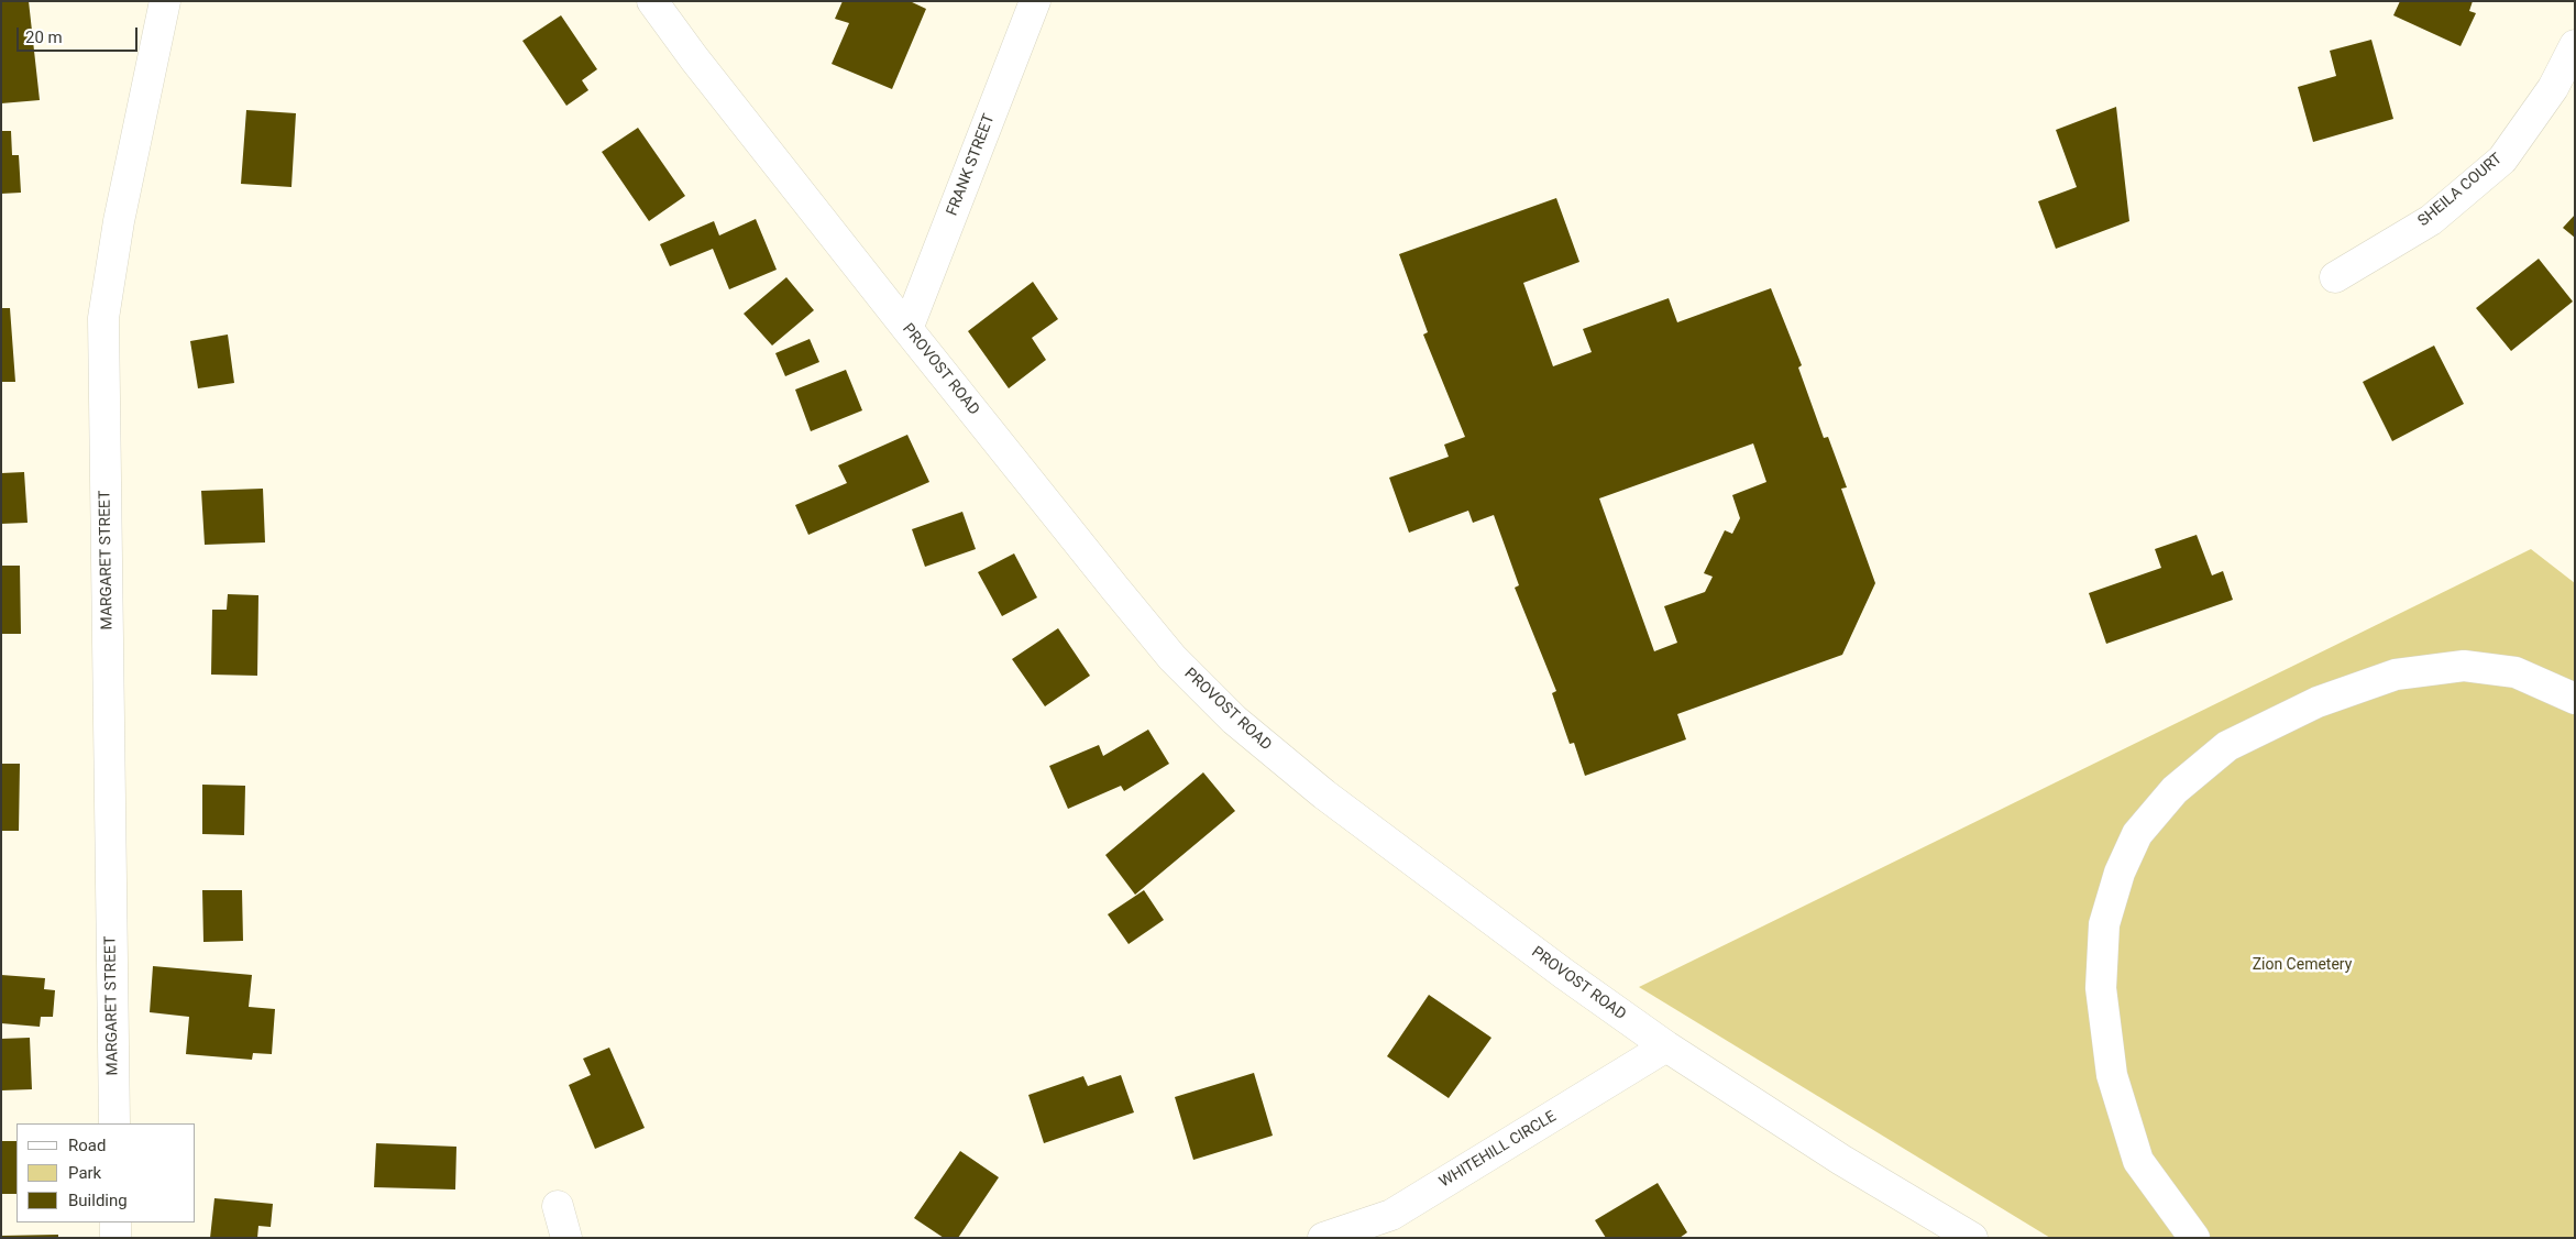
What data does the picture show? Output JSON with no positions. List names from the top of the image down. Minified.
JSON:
{"streets":{"street":["FRANK STREET","SHEILA COURT","PROVOST ROAD","MARGARET STREET","WHITEHILL CIRCLE"]},"crossings":[["FRANK STREET","PROVOST ROAD"],["PROVOST ROAD","WHITEHILL CIRCLE"]],"parks":["Zion Cemetery"],"legend":["Road","Park","Building"],"scale_bar":"20 m"}
